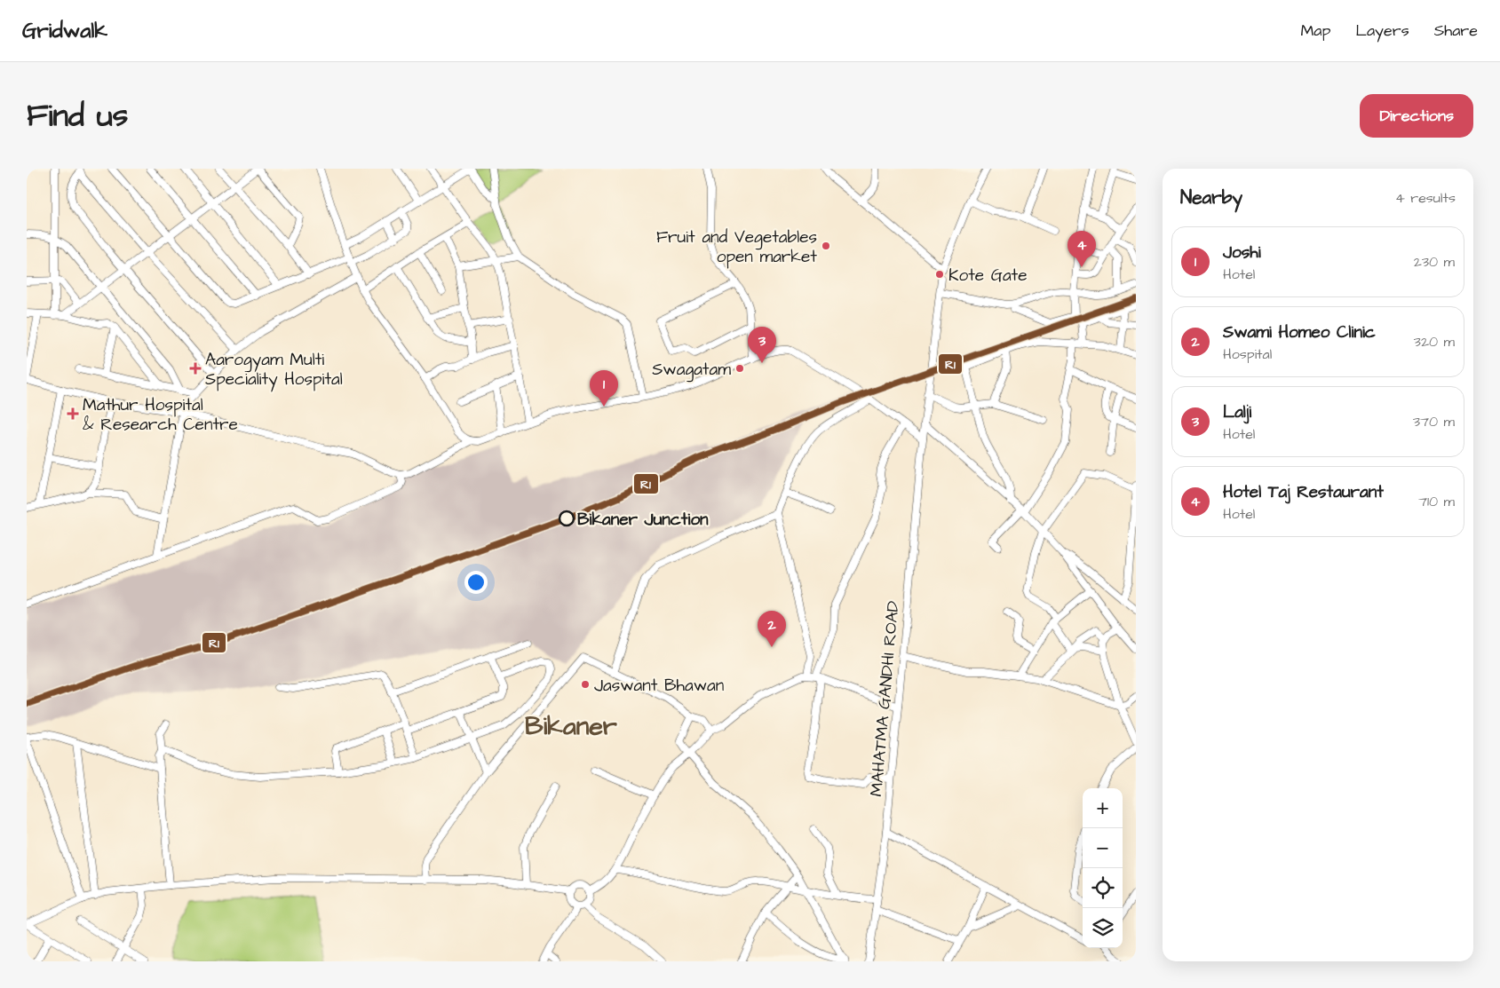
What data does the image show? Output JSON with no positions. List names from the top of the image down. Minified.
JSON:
{"streets":{"street":["MAHATMA GANDHI ROAD"]},"districts":["Bikaner"],"places":{"other":["Fruit and Vegetables open market","Kote Gate","Swagatam","Bikaner Junction","Jaswant Bhawan"],"health":["Aarogyam Multi Speciality Hospital","Mathur Hospital & Research Centre"]},"lines":["transit line R1"],"page":{"header":"Gridwalk","nav":["Map","Layers","Share"],"title":"Find us","buttons":"Directions","heading":["Nearby","4 results"],"list":[{"mark":"1","name":"Joshi","note":"Hotel","value":"230 m"},{"mark":"2","name":"Swami Homeo Clinic","note":"Hospital","value":"320 m"},{"mark":"3","name":"Lalji","note":"Hotel","value":"370 m"},{"mark":"4","name":"Hotel Taj Restaurant","note":"Hotel","value":"710 m"}],"pins":["4","3","1","2"],"map_buttons":["+","−"]}}
